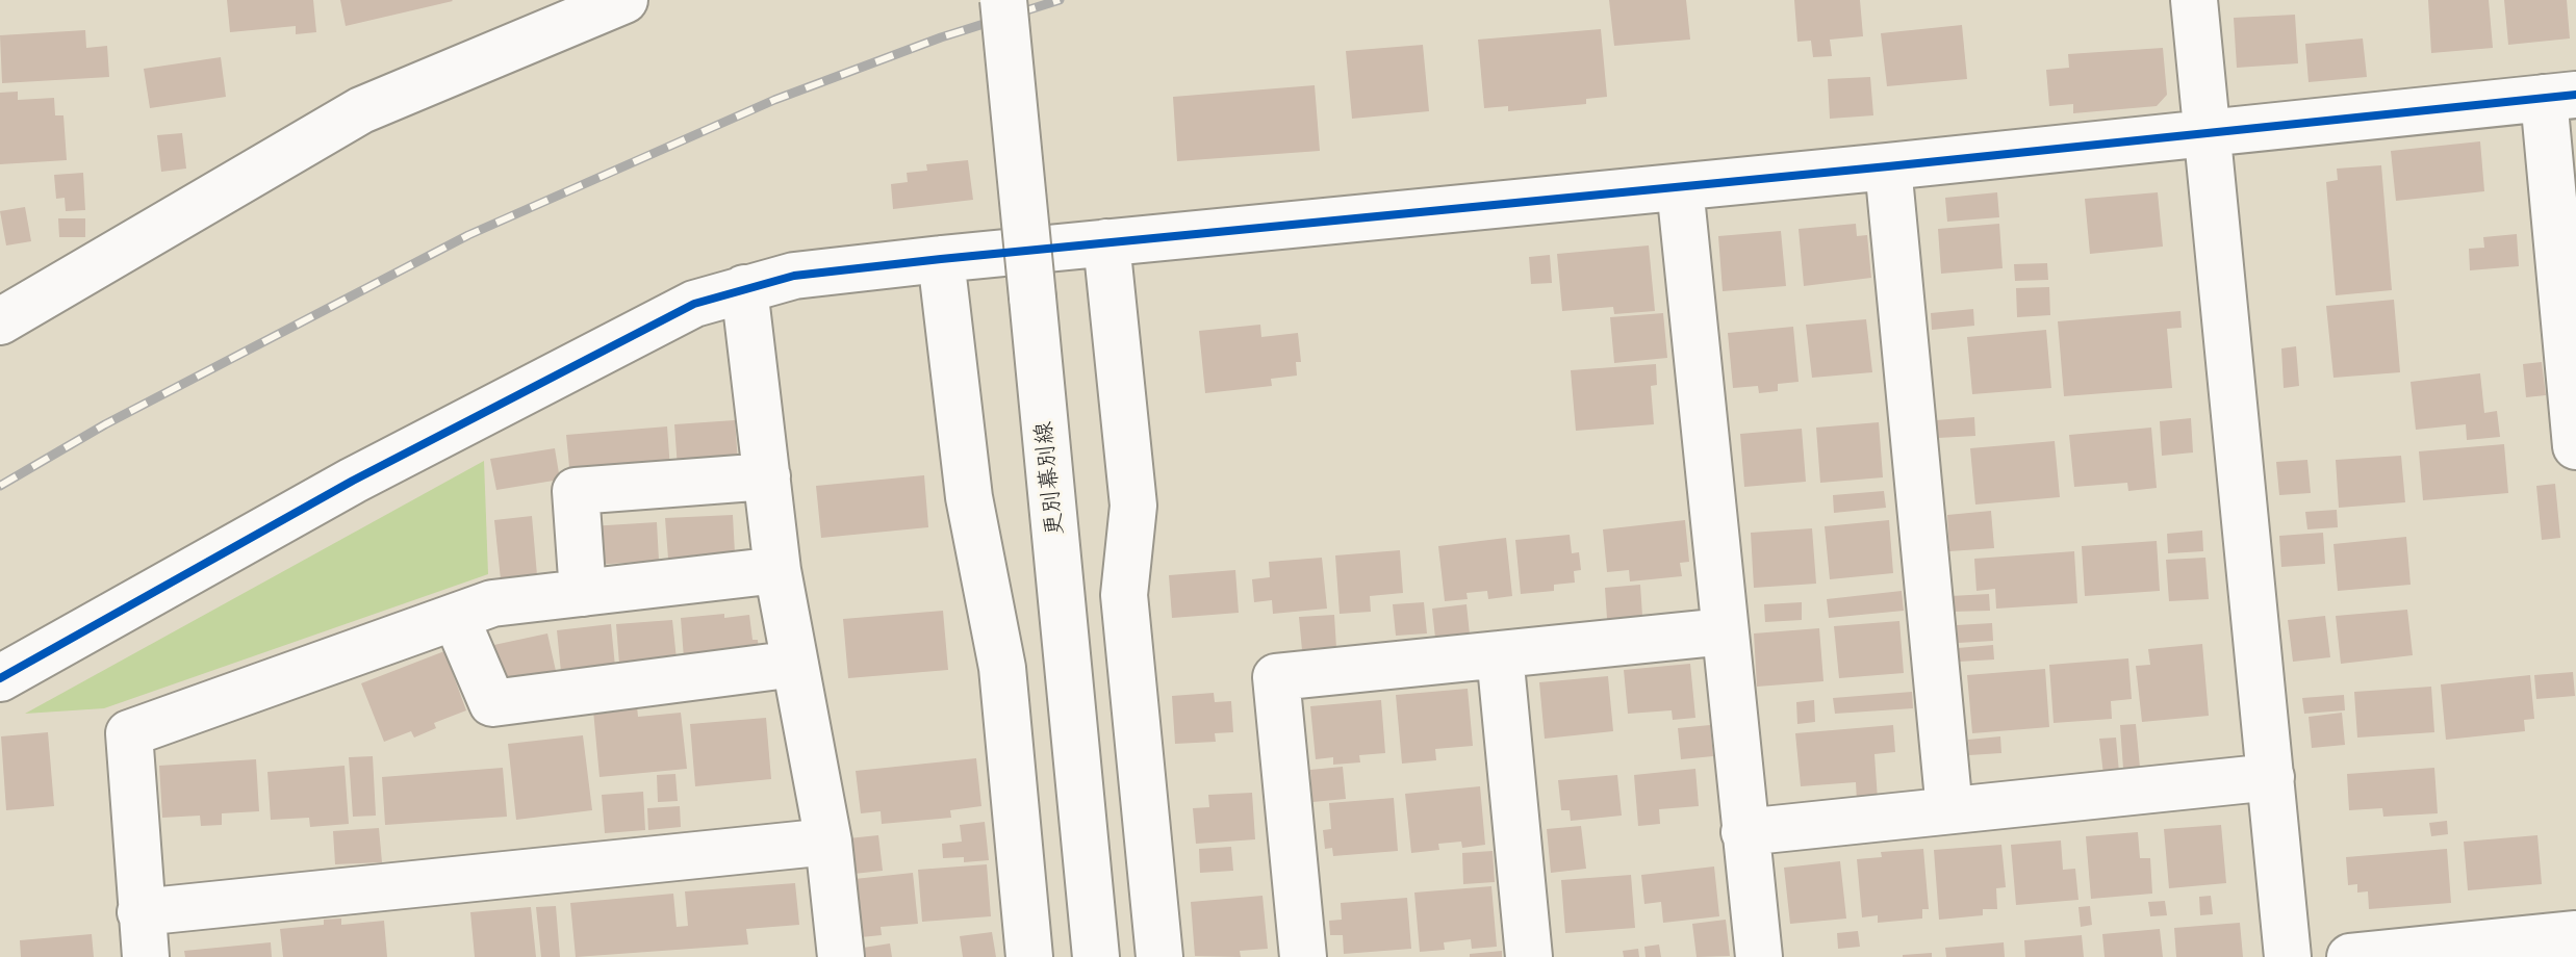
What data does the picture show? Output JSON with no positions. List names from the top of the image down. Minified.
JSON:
{"streets":{"street":["更別幕別線"]}}
